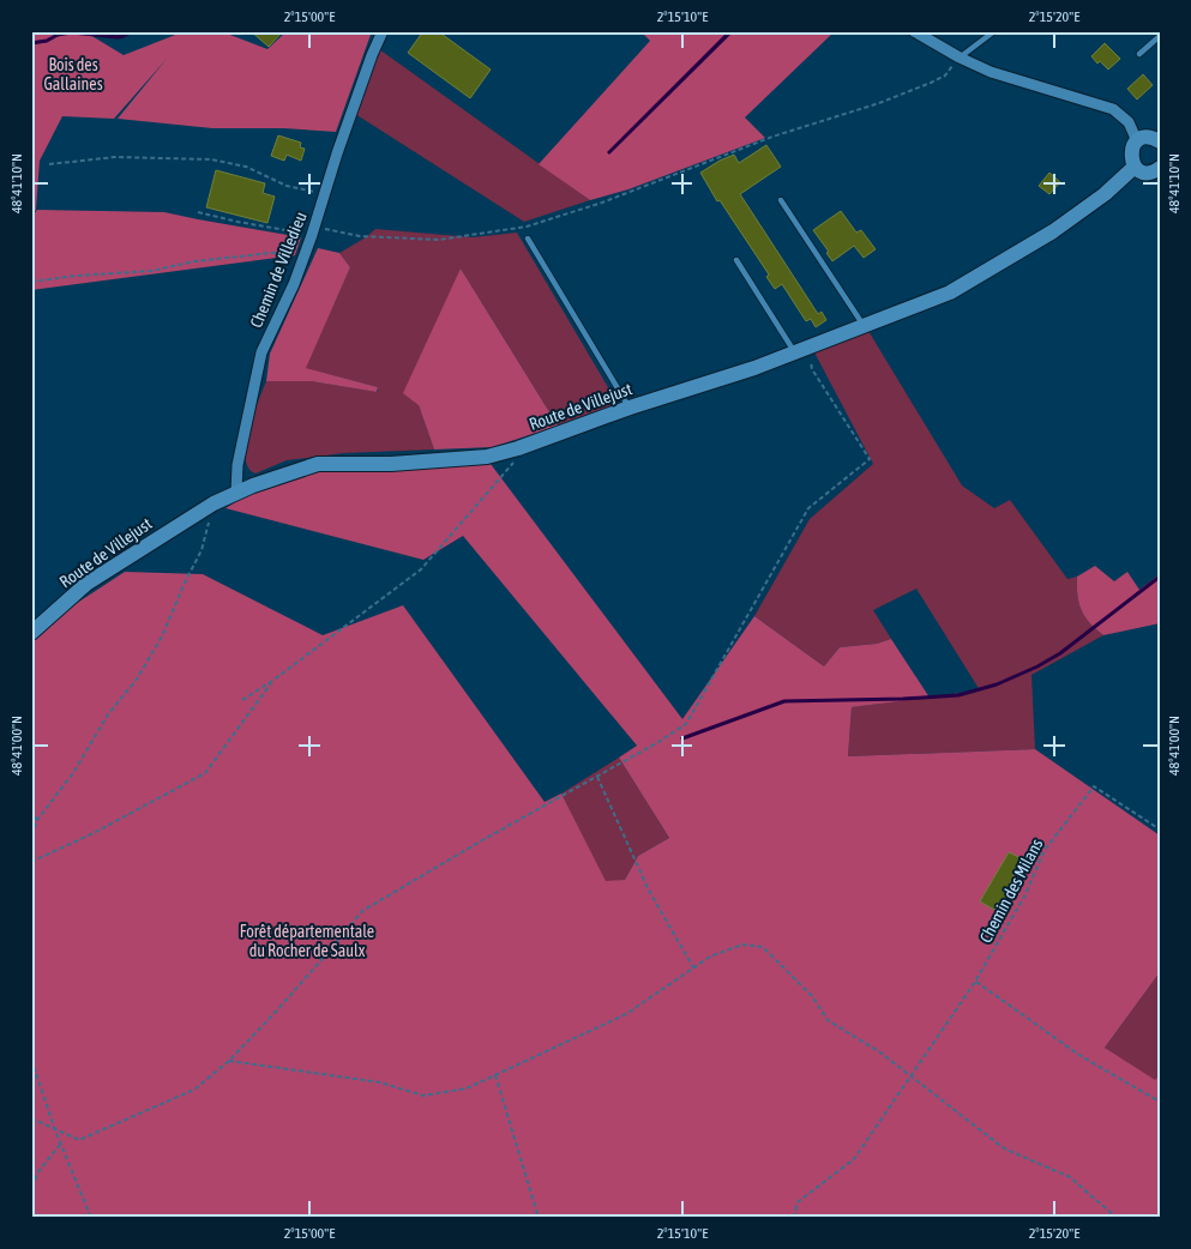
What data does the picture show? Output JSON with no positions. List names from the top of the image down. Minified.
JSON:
{"streets":{"main road":["Route de Villejust"],"street":["Chemin de Villedieu"],"path":["Chemin des Milans"]},"crossings":[["Chemin de Villedieu","Route de Villejust"]],"parks":["Bois des Gallaines","Forêt départementale du Rocher de Saulx"],"coordinates":["2°15'00\"E","2°15'10\"E","2°15'20\"E","48°41'10\"N","48°41'00\"N"]}
